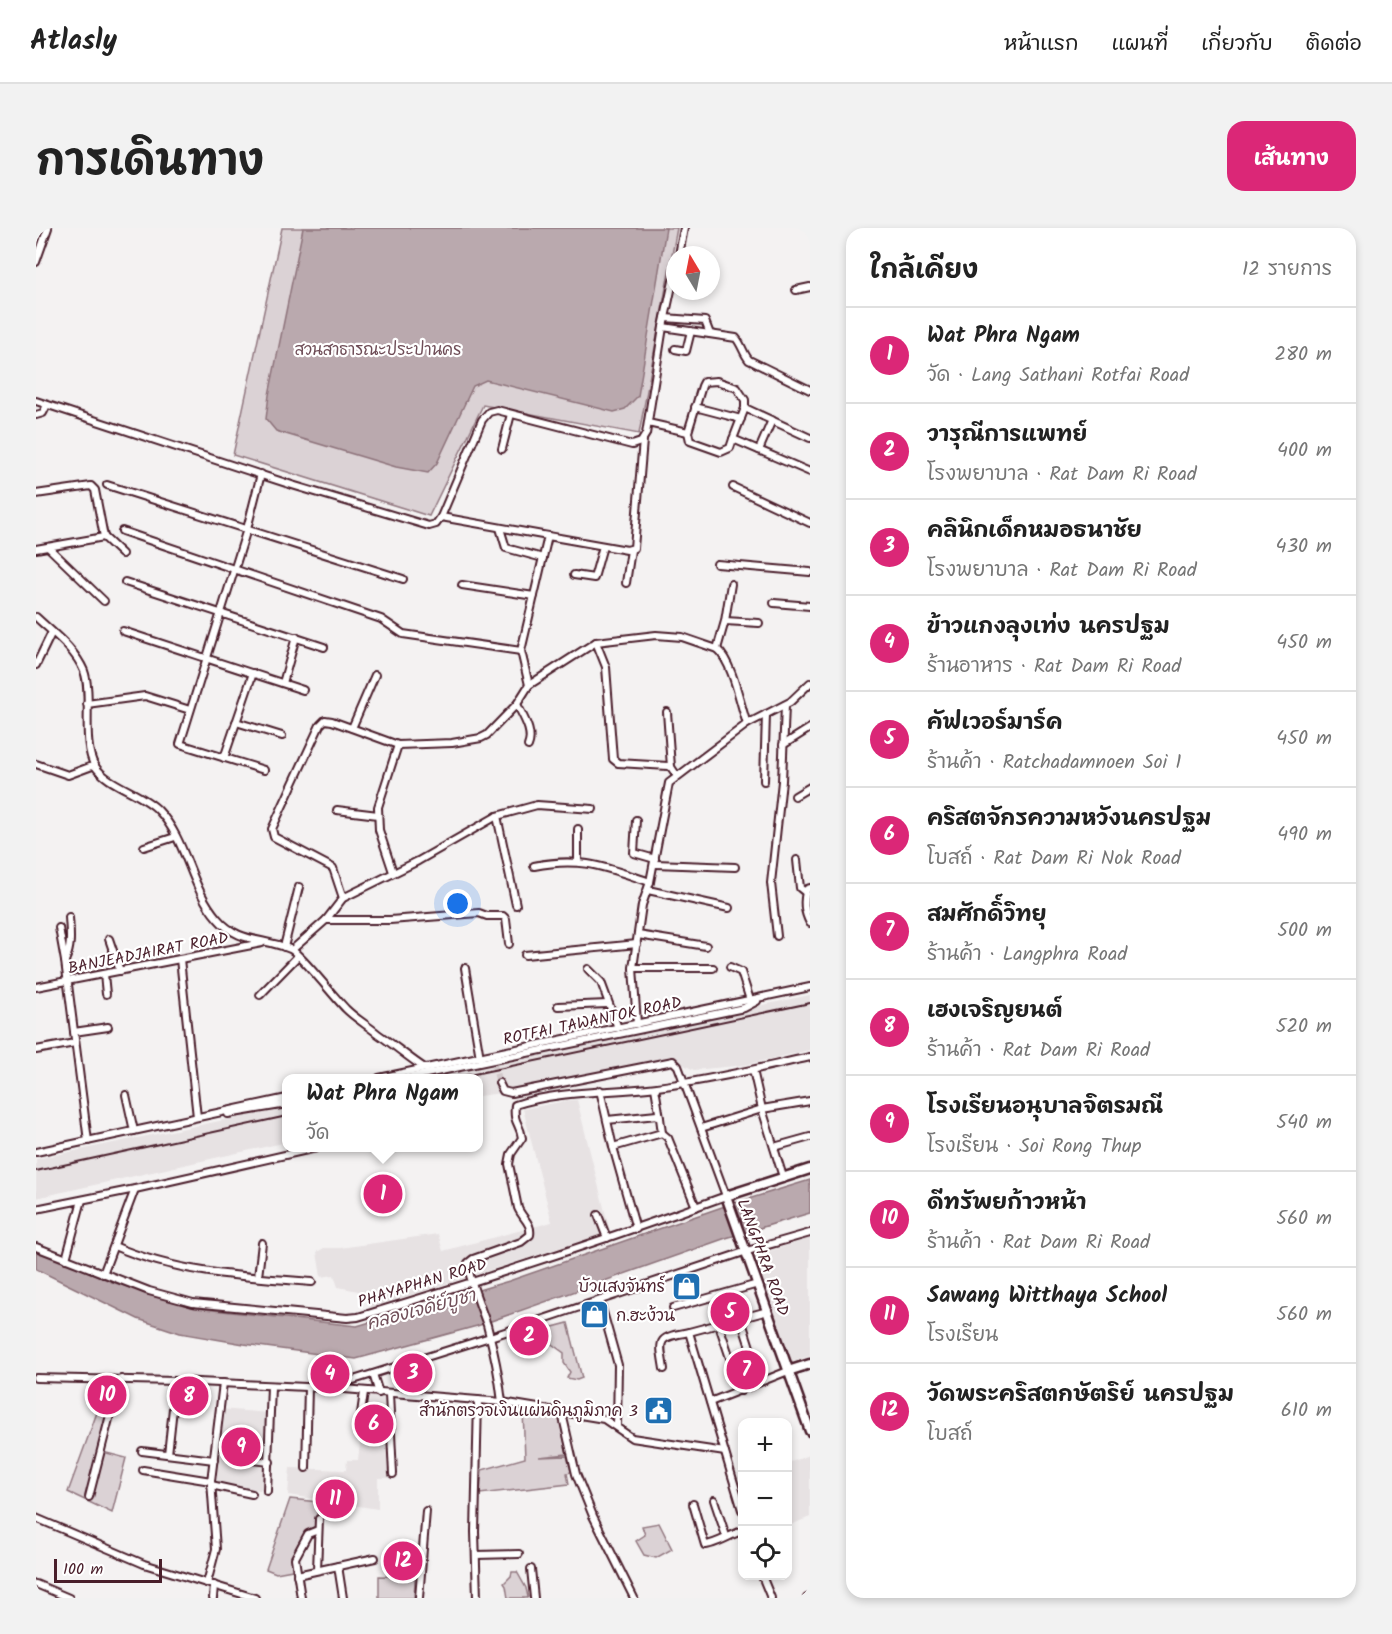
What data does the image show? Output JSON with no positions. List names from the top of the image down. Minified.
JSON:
{"streets":{"main road":["LANGPHRA ROAD","PHAYAPHAN ROAD"],"street":["BANJEADJAIRAT ROAD","ROTFAI TAWANTOK ROAD"]},"crossings":[["LANGPHRA ROAD","PHAYAPHAN ROAD"]],"water":["คลองเจดีย์บูชา"],"parks":["สวนสาธารณะประปานคร"],"places":{"shop":["บัวแสงจันทร์","ก.ฮะง้วน"],"public building":["สำนักตรวจเงินแผ่นดินภูมิภาค 3"]},"scale_bar":"100 m","north":"top","page":{"header":"Atlasly","nav":["หน้าแรก","แผนที่","เกี่ยวกับ","ติดต่อ"],"title":"การเดินทาง","buttons":"เส้นทาง","heading":["ใกล้เคียง","12 รายการ"],"list":[{"mark":"1","name":"Wat Phra Ngam","note":"วัด · Lang Sathani Rotfai Road","value":"280 m"},{"mark":"2","name":"วารุณีการแพทย์","note":"โรงพยาบาล · Rat Dam Ri Road","value":"400 m"},{"mark":"3","name":"คลินิกเด็กหมอธนาชัย","note":"โรงพยาบาล · Rat Dam Ri Road","value":"430 m"},{"mark":"4","name":"ข้าวแกงลุงเท่ง นครปฐม","note":"ร้านอาหาร · Rat Dam Ri Road","value":"450 m"},{"mark":"5","name":"คัฟเวอร์มาร์ค","note":"ร้านค้า · Ratchadamnoen Soi 1","value":"450 m"},{"mark":"6","name":"คริสตจักรความหวังนครปฐม","note":"โบสถ์ · Rat Dam Ri Nok Road","value":"490 m"},{"mark":"7","name":"สมศักดิ์วิทยุ","note":"ร้านค้า · Langphra Road","value":"500 m"},{"mark":"8","name":"เฮงเจริญยนต์","note":"ร้านค้า · Rat Dam Ri Road","value":"520 m"},{"mark":"9","name":"โรงเรียนอนุบาลจิตรมณี","note":"โรงเรียน · Soi Rong Thup","value":"540 m"},{"mark":"10","name":"ดีทรัพยก้าวหน้า","note":"ร้านค้า · Rat Dam Ri Road","value":"560 m"},{"mark":"11","name":"Sawang Witthaya School","note":"โรงเรียน","value":"560 m"},{"mark":"12","name":"วัดพระคริสตกษัตริย์ นครปฐม","note":"โบสถ์","value":"610 m"}],"popup":["Wat Phra Ngam","วัด"],"pins":["1","5","2","7","3","4","10","8","6","9","11","12"],"map_buttons":["+","−"],"scale":"100 m"}}
